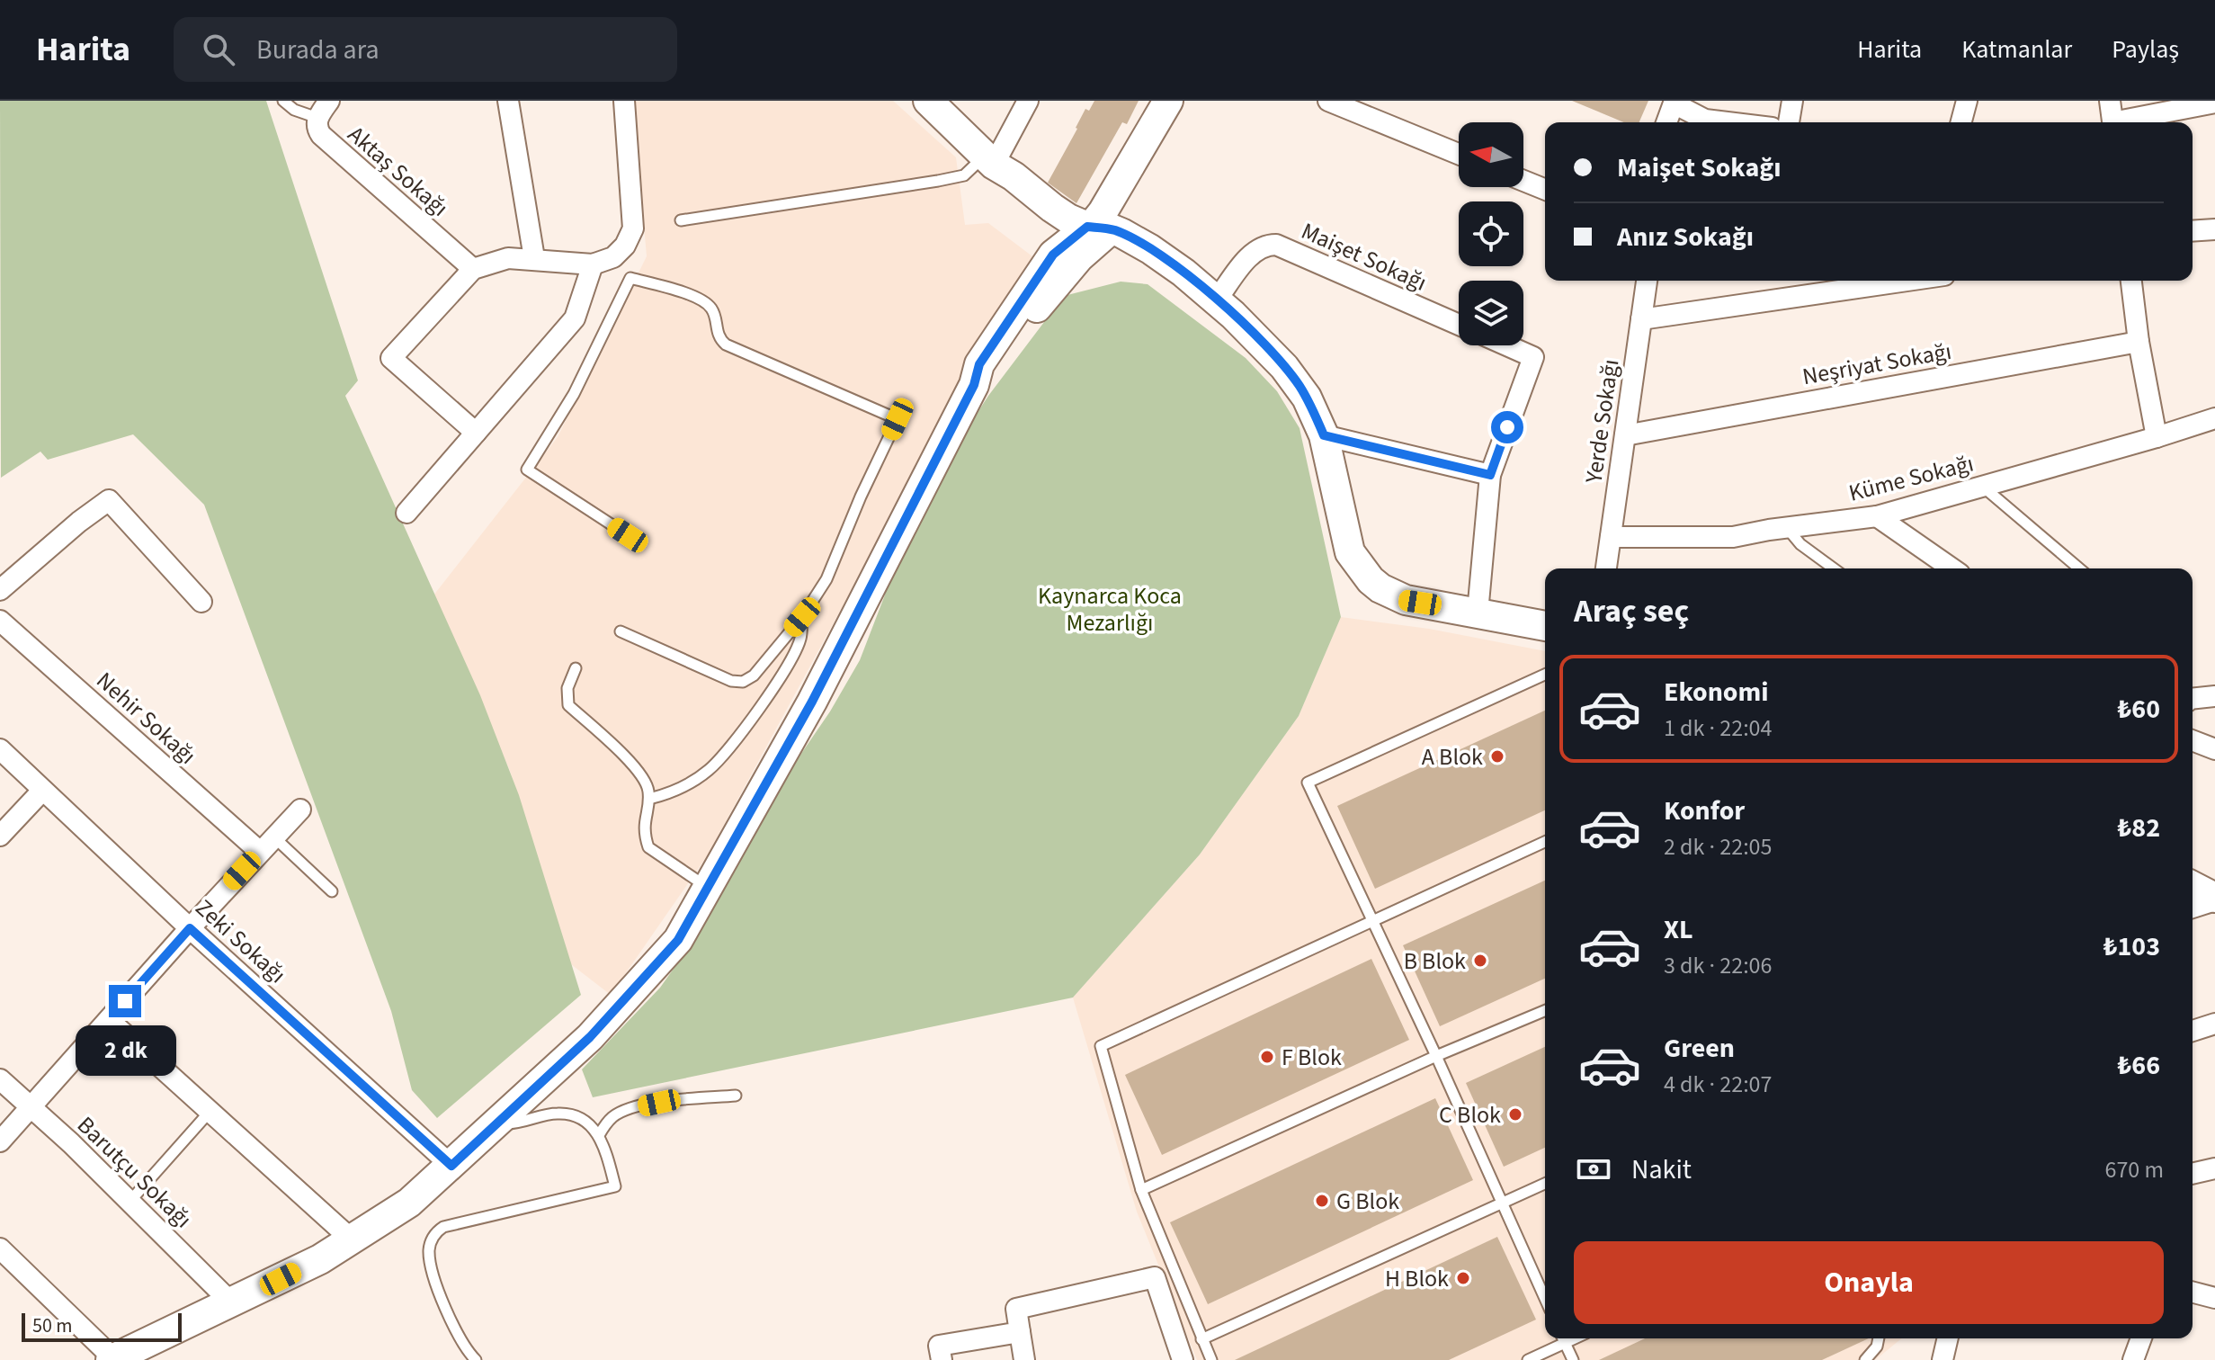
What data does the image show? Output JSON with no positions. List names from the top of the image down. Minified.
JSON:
{"streets":{"street":["Aktaş Sokağı","Maişet Sokağı","Neşriyat Sokağı","Yerde Sokağı","Küme Sokağı","Nehir Sokağı","Zeki Sokağı","Barutçu Sokağı"]},"crossings":[["Neşriyat Sokağı","Yerde Sokağı"],["Yerde Sokağı","Küme Sokağı"]],"parks":["Kaynarca Koca Mezarlığı"],"places":["A Blok","B Blok","F Blok","C Blok","G Blok","H Blok"],"scale_bar":"50 m","north":"left","page":{"header":"Harita","search":"Burada ara","nav":["Harita","Katmanlar","Paylaş"],"banner":["Maişet Sokağı","Anız Sokağı"],"heading":"Araç seç","list":[{"name":"Ekonomi","note":"1 dk · 22:04","value":"₺60"},{"name":"Konfor","note":"2 dk · 22:05","value":"₺82"},{"name":"XL","note":"3 dk · 22:06","value":"₺103"},{"name":"Green","note":"4 dk · 22:07","value":"₺66"}],"bubble":"2 dk","pay":["Nakit","670 m"],"buttons":"Onayla","scale":"50 m"}}
